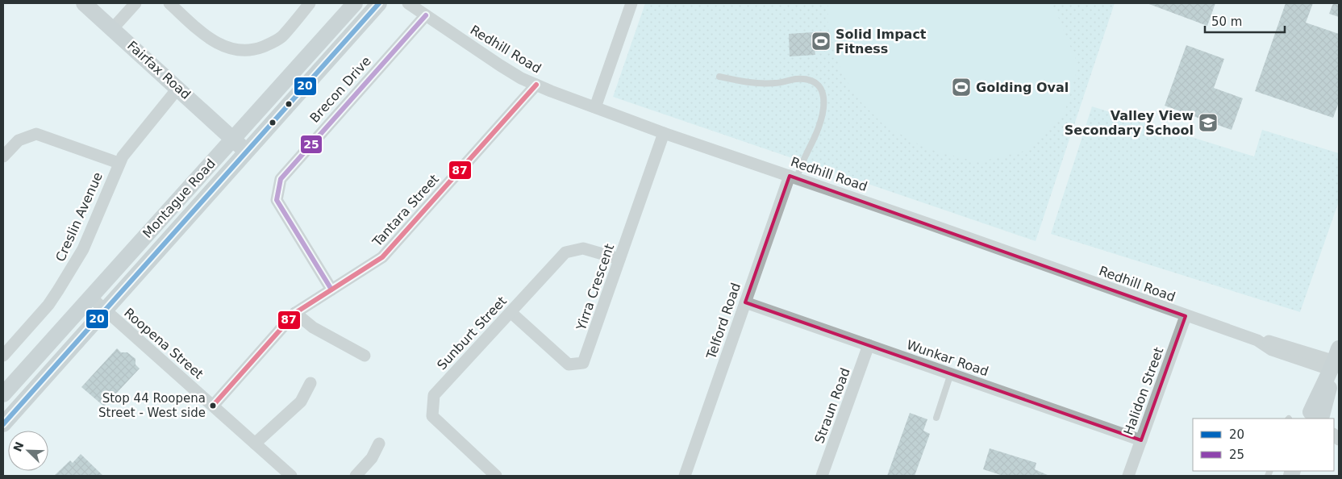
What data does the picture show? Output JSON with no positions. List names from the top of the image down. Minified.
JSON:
{"streets":{"main road":["Fairfax Road","Montague Road"],"street":["Redhill Road","Brecon Drive","Tantara Street","Creslin Avenue","Yirra Crescent","Telford Road","Sunburt Street","Roopena Street","Wunkar Road","Halidon Street","Straun Road"]},"crossings":[["Redhill Road","Brecon Drive"],["Redhill Road","Tantara Street"],["Redhill Road","Yirra Crescent"],["Redhill Road","Telford Road"],["Redhill Road","Halidon Street"],["Fairfax Road","Montague Road"],["Fairfax Road","Creslin Avenue"],["Brecon Drive","Tantara Street"],["Montague Road","Roopena Street"],["Tantara Street","Roopena Street"],["Yirra Crescent","Sunburt Street"],["Telford Road","Wunkar Road"],["Wunkar Road","Halidon Street"],["Wunkar Road","Straun Road"]],"places":{"sports":["Solid Impact Fitness","Golding Oval"],"school or university":["Valley View Secondary School"],"other":["Stop 44 Roopena Street - West side"]},"lines":["transit line 20","transit line 25","transit line 87"],"legend":["20","25"],"scale_bar":"50 m","north":"top left"}
